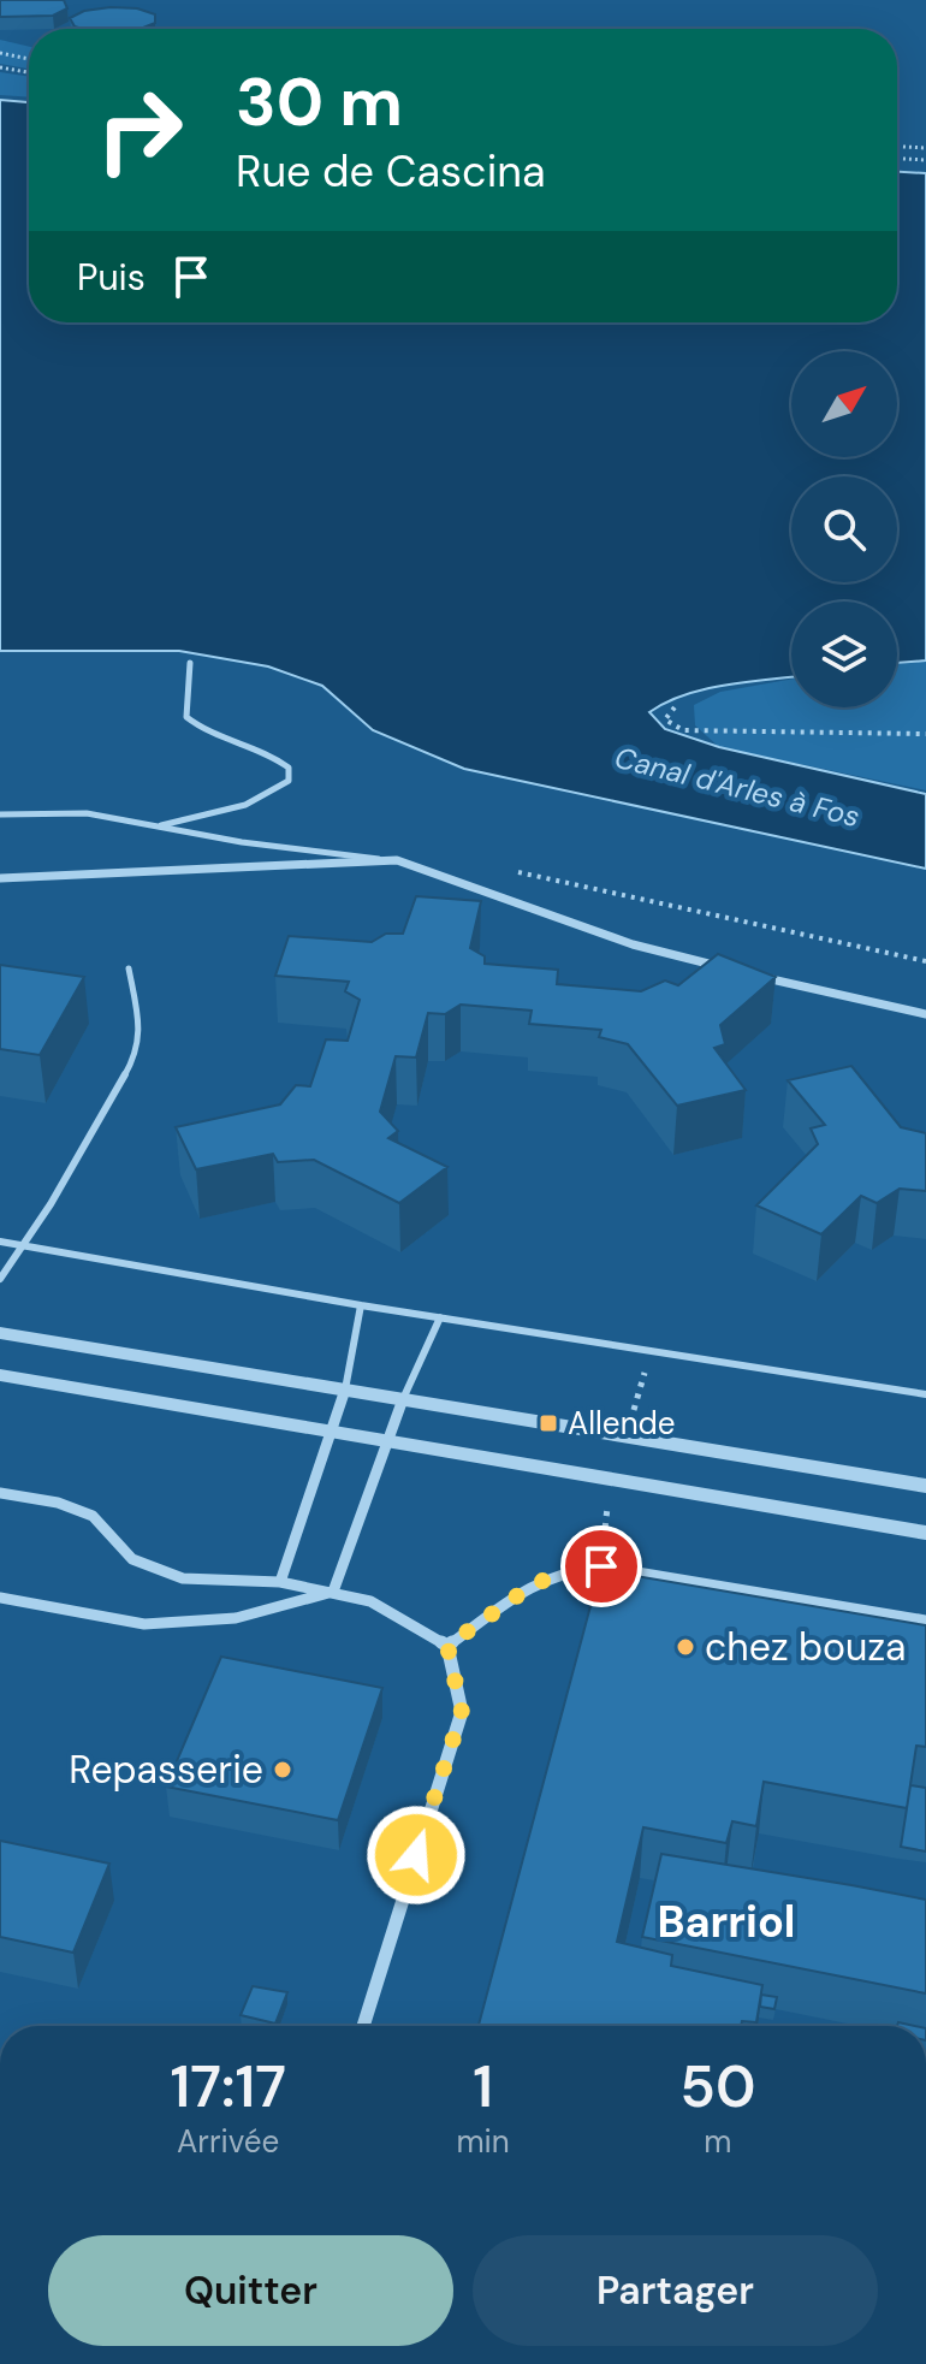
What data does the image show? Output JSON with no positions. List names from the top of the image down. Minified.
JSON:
{"districts":["Barriol"],"water":["Canal d'Arles à Fos"],"places":{"transit":["Allende"],"other":["chez bouza","Repasserie"]},"north":"top right","page":{"turn":["30 m","Rue de Cascina"],"then":"Puis","eta":["17:17","Arrivée","1","min","50","m"],"buttons":["Quitter","Partager"]}}
